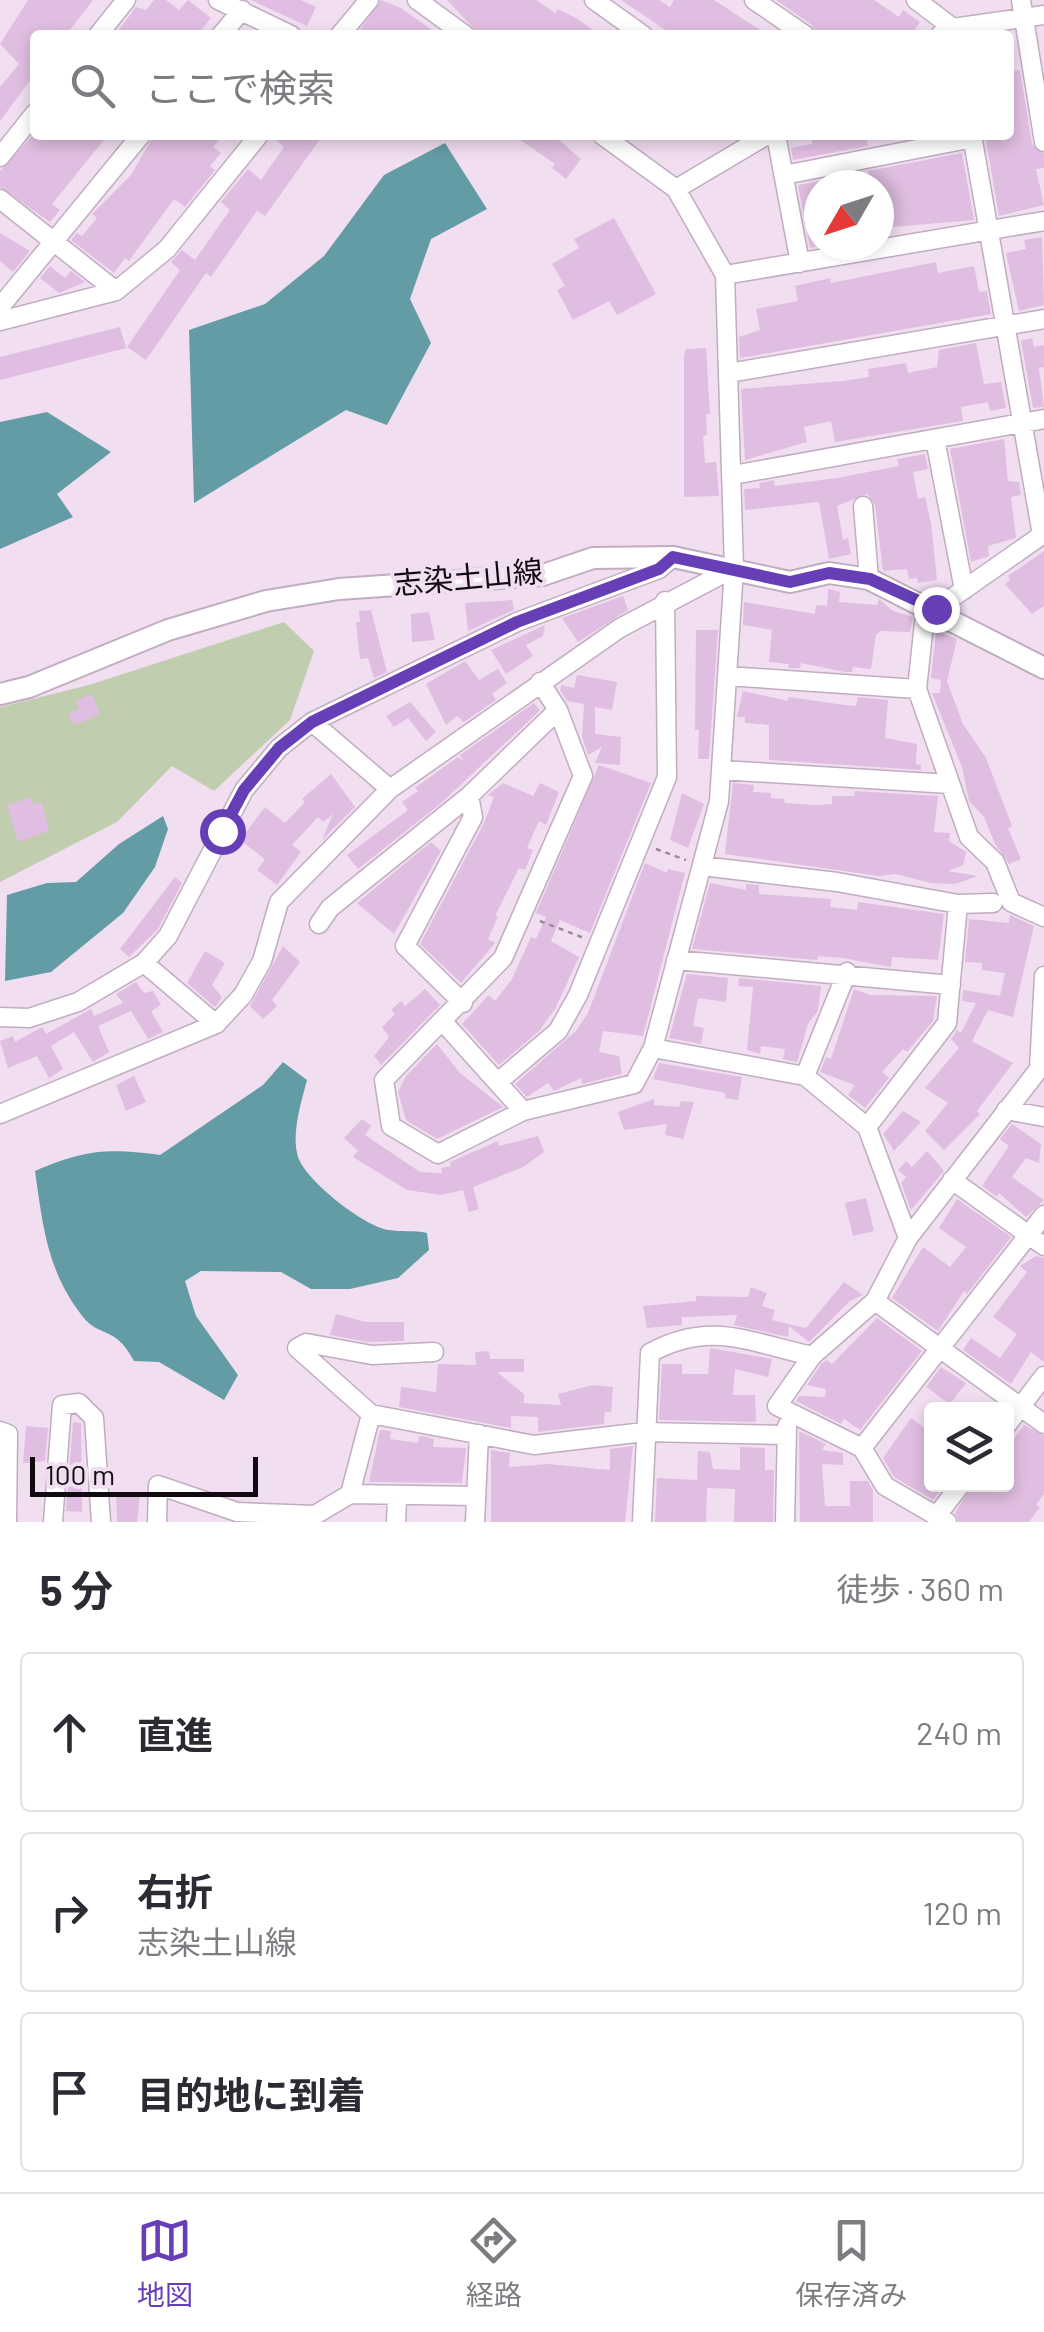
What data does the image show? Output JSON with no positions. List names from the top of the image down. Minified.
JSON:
{"streets":{"main road":["志染土山線"]},"scale_bar":"100 m","north":"bottom left","page":{"search":"ここで検索","scale":"100 m","heading":["5 分","徒歩 · 360 m"],"list":[["直進","240 m"],["右折","志染土山線","120 m"],"目的地に到着"],"nav":["地図","経路","保存済み"]}}
